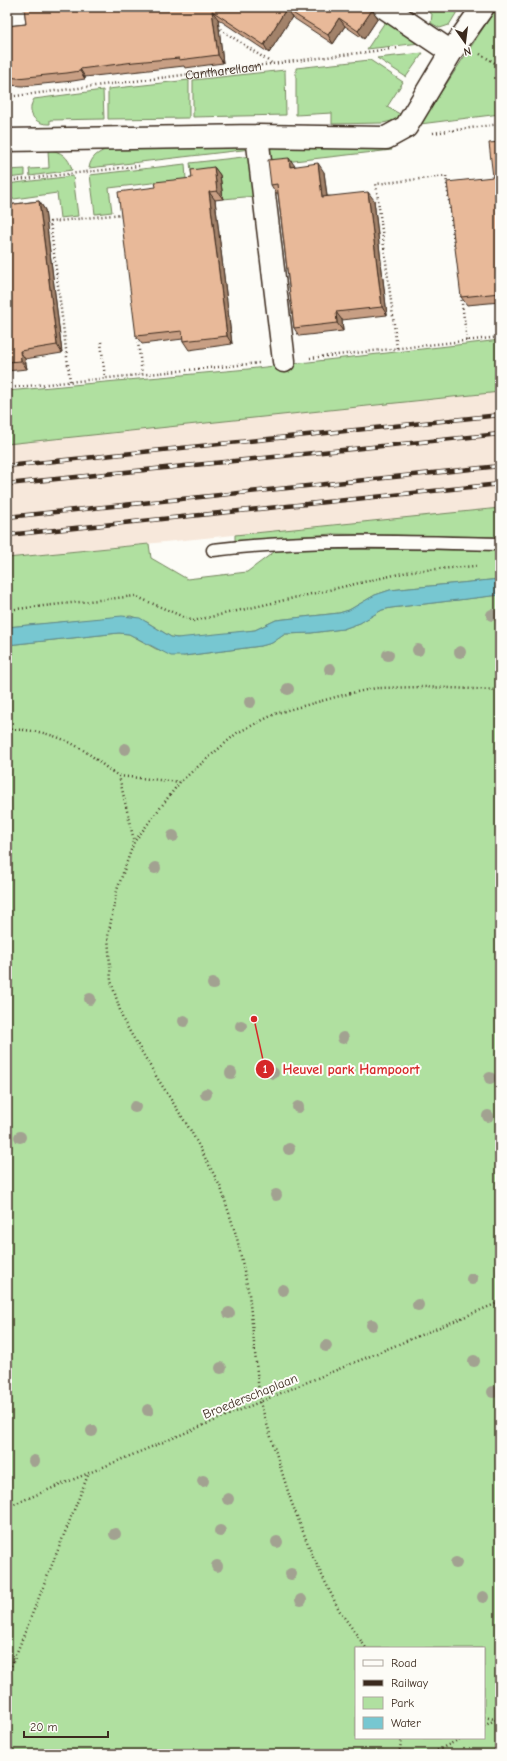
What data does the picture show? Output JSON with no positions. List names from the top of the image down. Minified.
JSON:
{"streets":{"path":["Cantharellaan","Broederschaplaan"]},"places":["Heuvel park Hampoort"],"legend":["Road","Railway","Park","Water"],"scale_bar":"20 m","north":"bottom"}
